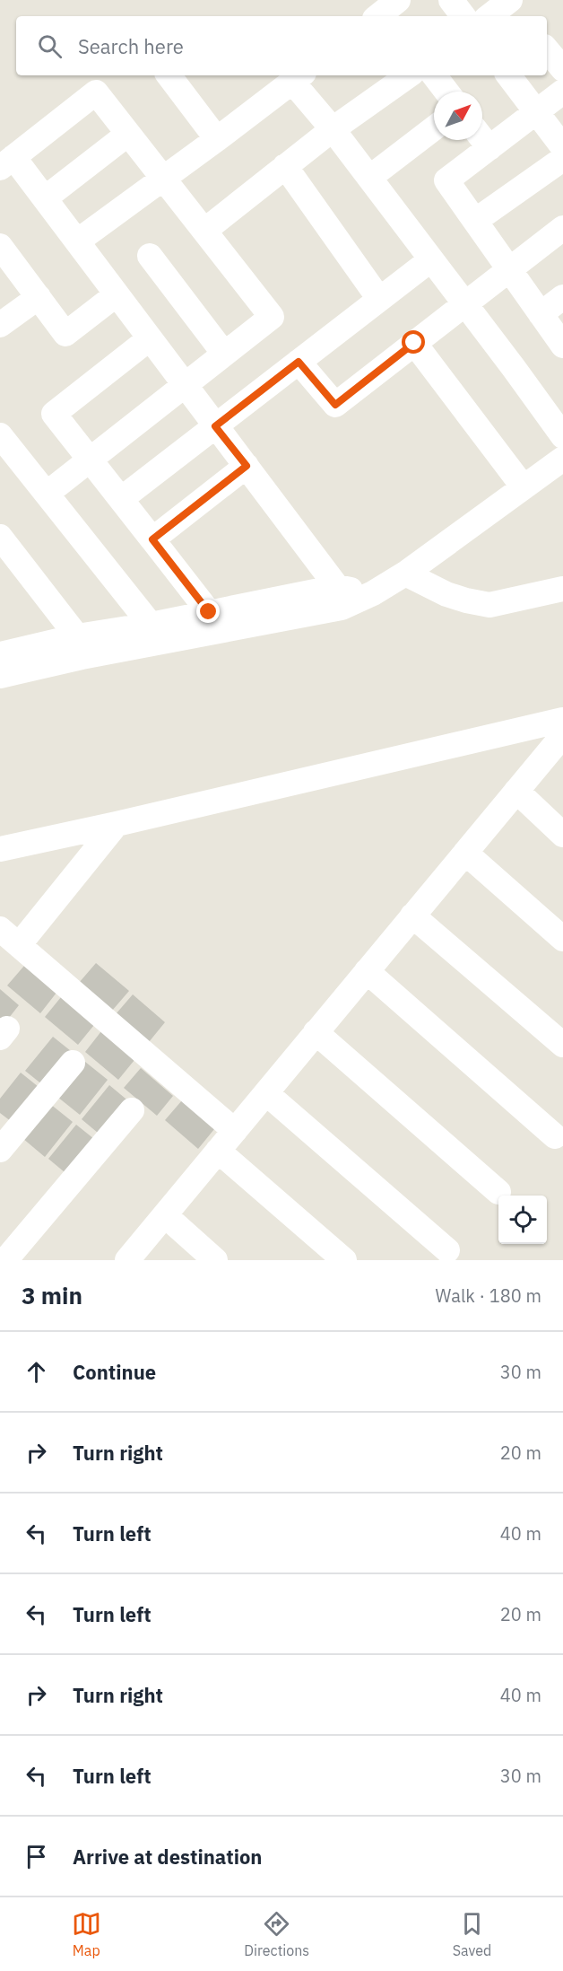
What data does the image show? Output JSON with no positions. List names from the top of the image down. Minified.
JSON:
{"north":"top right","page":{"search":"Search here","heading":["3 min","Walk · 180 m"],"list":[["Continue","30 m"],["Turn right","20 m"],["Turn left","40 m"],["Turn left","20 m"],["Turn right","40 m"],["Turn left","30 m"],"Arrive at destination"],"nav":["Map","Directions","Saved"]}}
